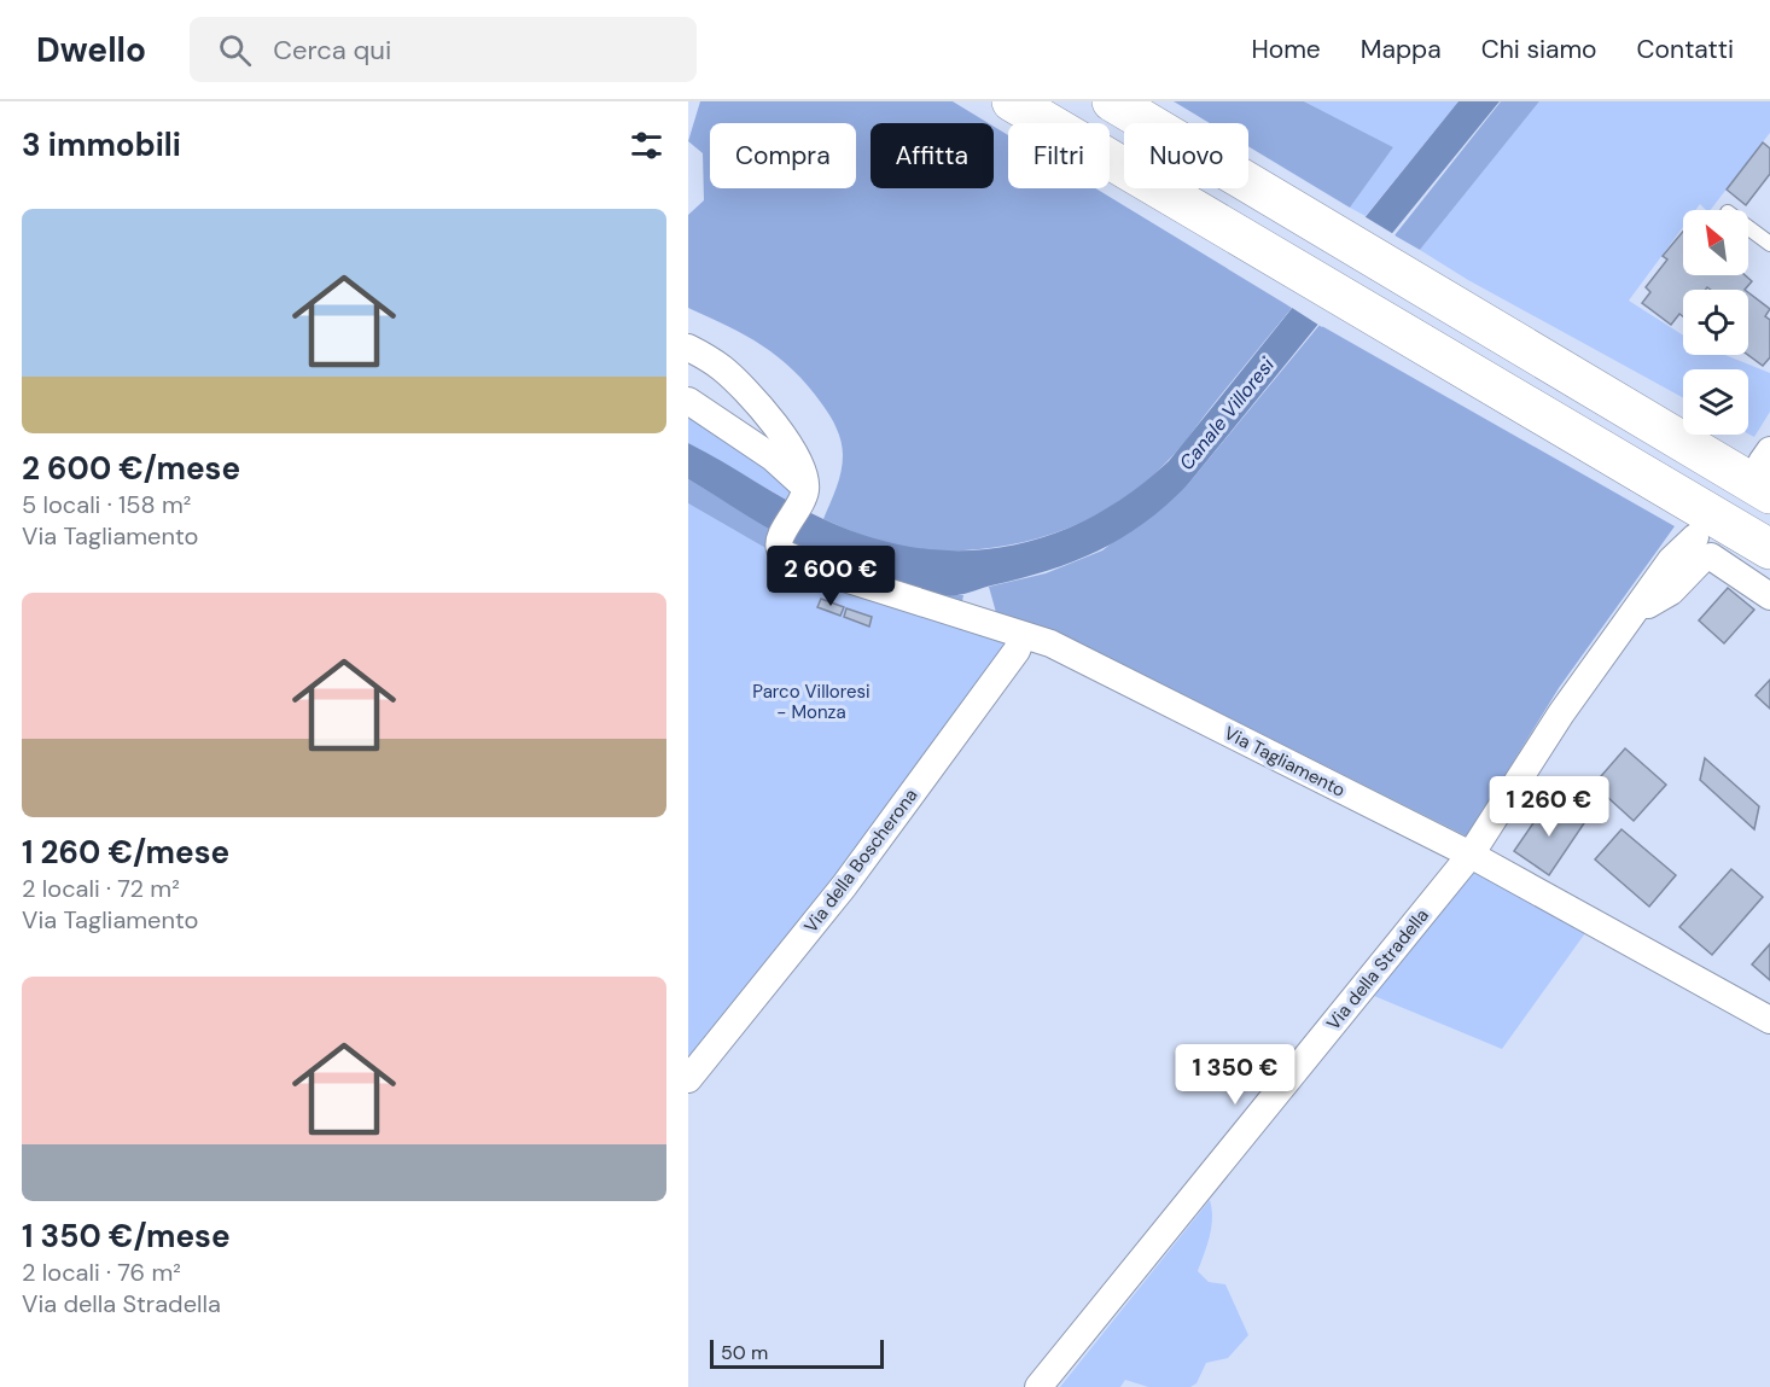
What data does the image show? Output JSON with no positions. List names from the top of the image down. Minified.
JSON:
{"streets":{"street":["Via Tagliamento","Via della Boscherona","Via della Stradella"]},"crossings":[["Via Tagliamento","Via della Boscherona"],["Via Tagliamento","Via della Stradella"]],"water":["Canale Villoresi"],"parks":["Parco Villoresi - Monza"],"scale_bar":"50 m","north":"top left","page":{"header":"Dwello","search":"Cerca qui","nav":["Home","Mappa","Chi siamo","Contatti"],"heading":"3 immobili","chip":["Compra","Affitta","Filtri","Nuovo"],"list":[{"name":"2 600 €/mese","note":"5 locali · 158 m² · Via Tagliamento"},{"name":"1 260 €/mese","note":"2 locali · 72 m² · Via Tagliamento"},{"name":"1 350 €/mese","note":"2 locali · 76 m² · Via della Stradella"}],"price":["2 600 €","1 260 €","1 350 €"],"scale":"50 m"}}
